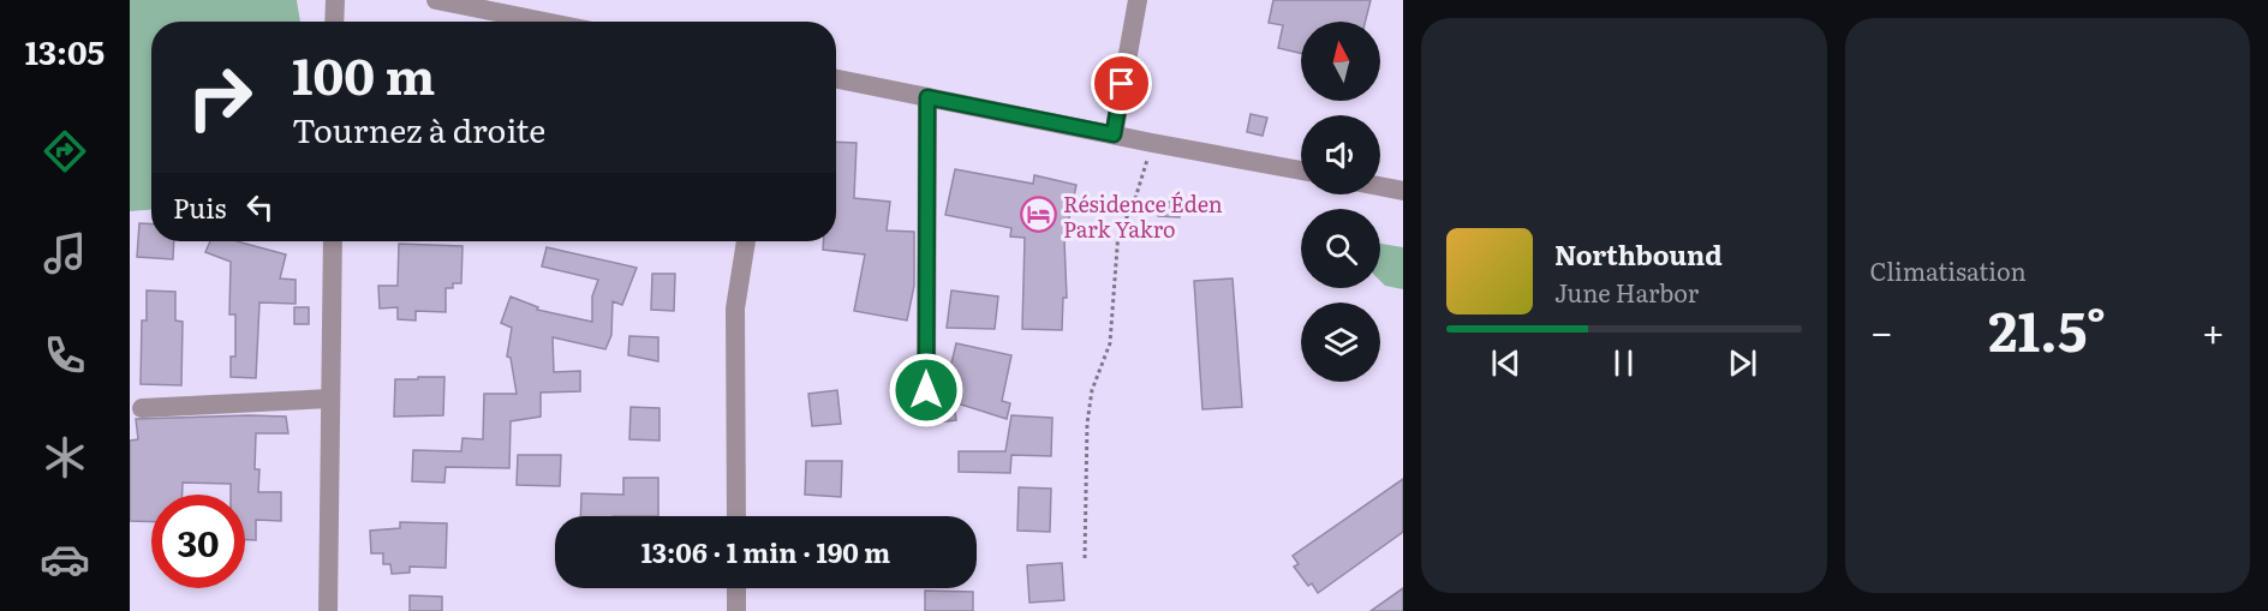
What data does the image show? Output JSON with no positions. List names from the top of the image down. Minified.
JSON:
{"places":{"hotel":["Résidence Éden Park Yakro"]},"north":"top","page":{"tabs":"13:05","tile":"Climatisation","turn":["100 m","Tournez à droite"],"then":"Puis","song":["Northbound","June Harbor"],"heat":["−","21.5°","+"],"limit":"30","trip":"13:06 · 1 min · 190 m"}}
